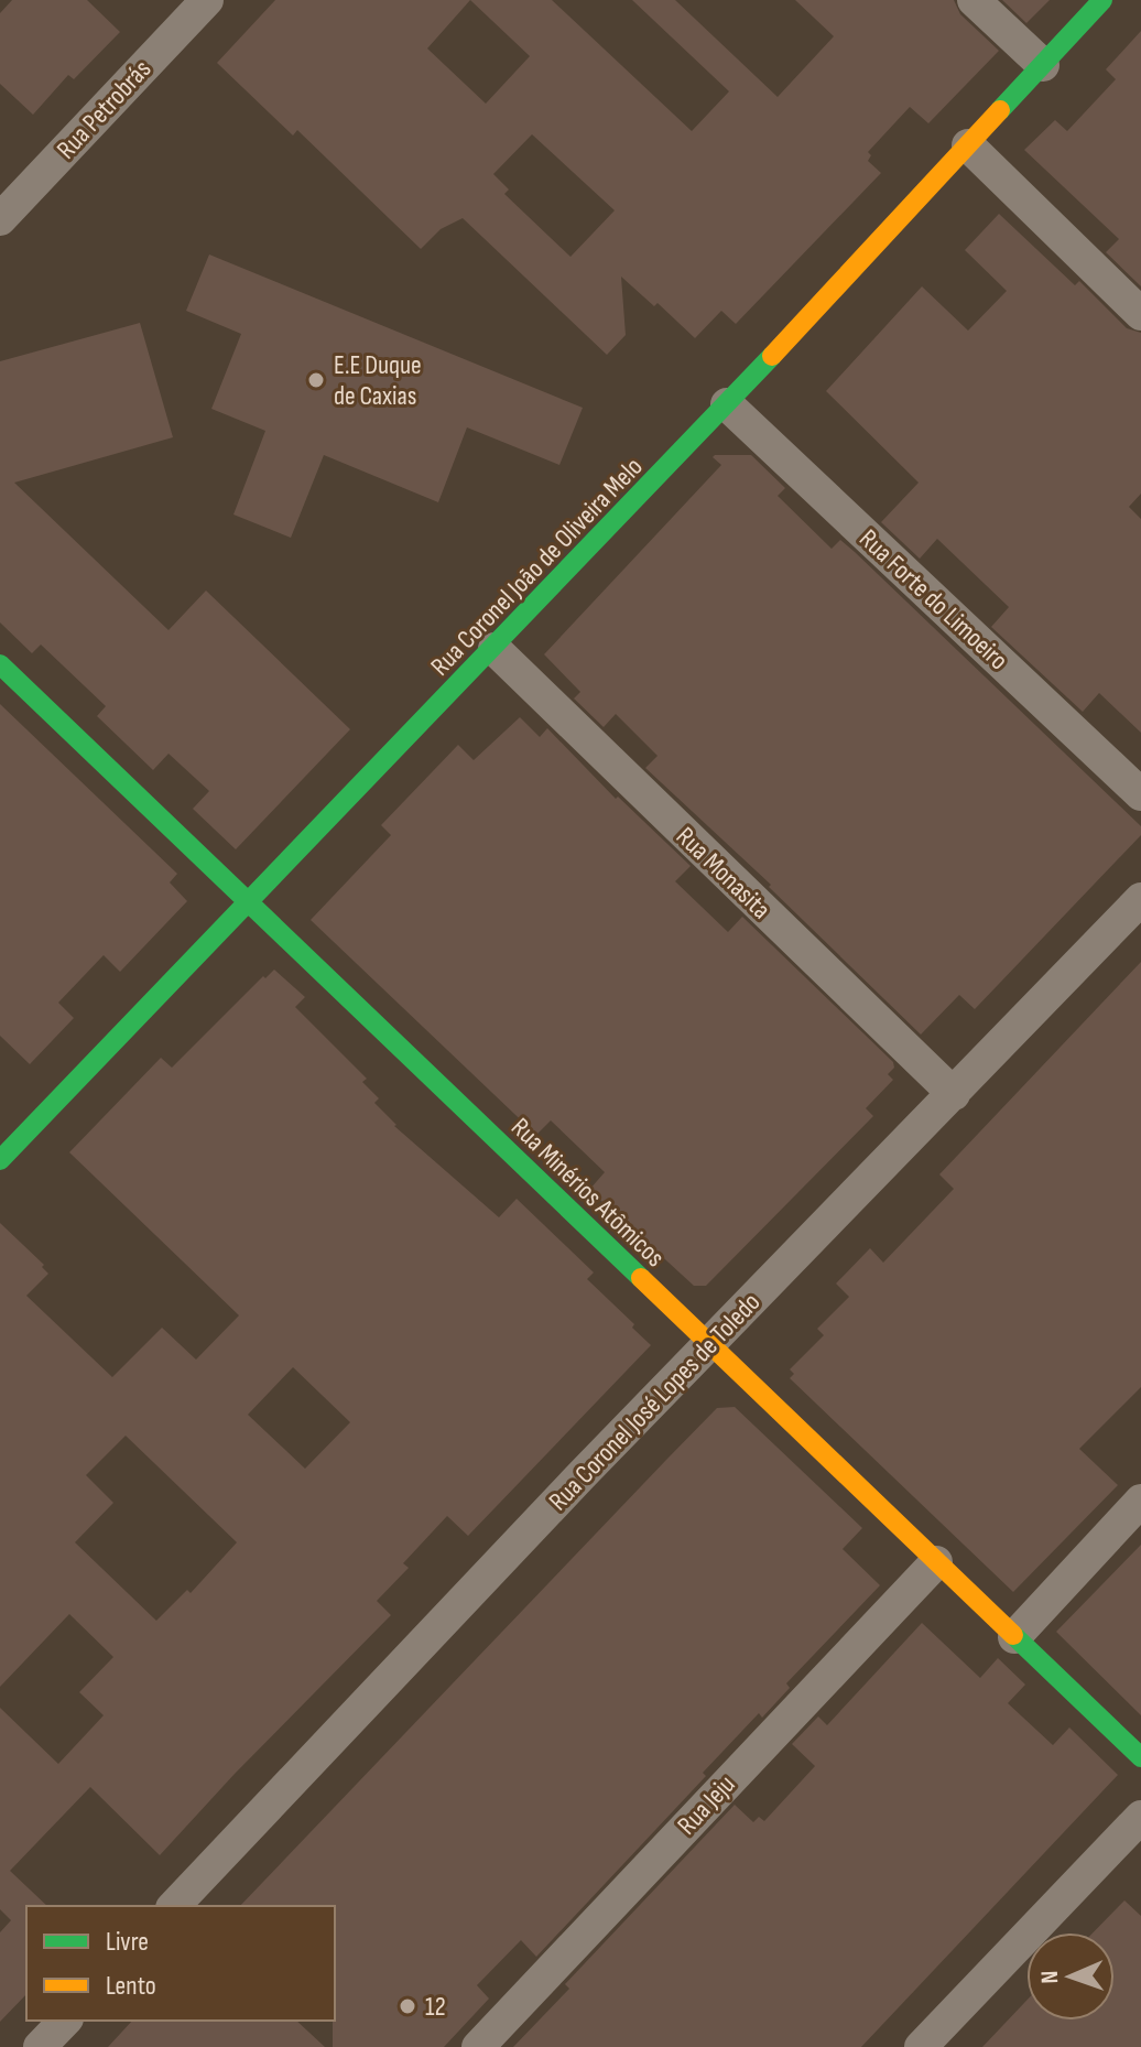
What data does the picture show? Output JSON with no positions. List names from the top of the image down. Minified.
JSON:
{"streets":{"street":["Rua Petrobrás","Rua Coronel João de Oliveira Melo","Rua Forte do Limoeiro","Rua Monasita","Rua Minérios Atômicos","Rua Coronel José Lopes de Toledo","Rua Jeju"]},"crossings":[["Rua Coronel João de Oliveira Melo","Rua Forte do Limoeiro"],["Rua Coronel João de Oliveira Melo","Rua Monasita"],["Rua Coronel João de Oliveira Melo","Rua Minérios Atômicos"],["Rua Monasita","Rua Coronel José Lopes de Toledo"],["Rua Minérios Atômicos","Rua Coronel José Lopes de Toledo"],["Rua Minérios Atômicos","Rua Jeju"]],"places":["E.E Duque de Caxias","12"],"legend":["Livre","Lento"],"north":"left"}
